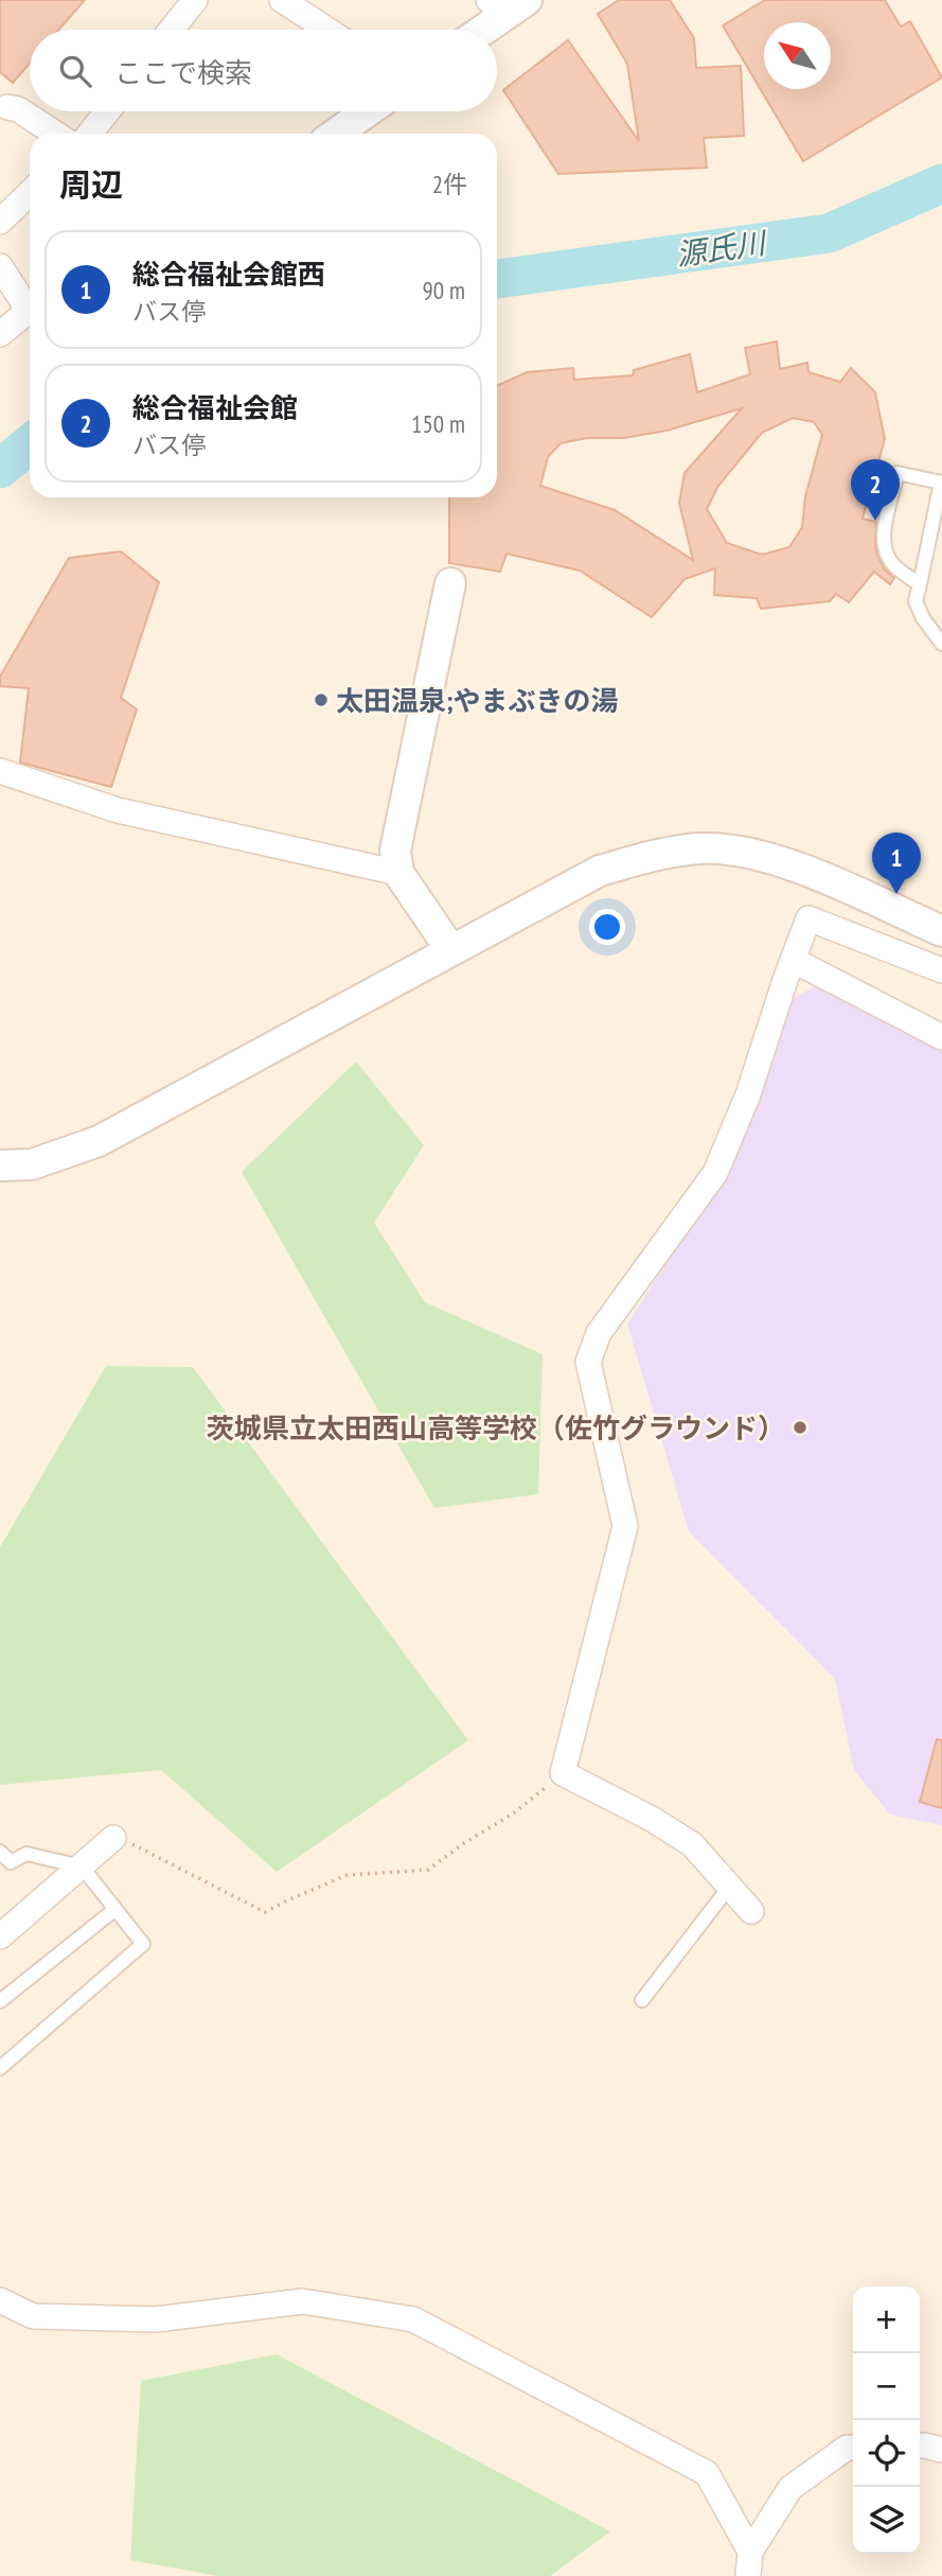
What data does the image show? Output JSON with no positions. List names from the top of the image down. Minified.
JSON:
{"water":["源氏川"],"places":["太田温泉;やまぶきの湯","茨城県立太田西山高等学校（佐竹グラウンド）"],"north":"top left","page":{"search":"ここで検索","heading":["周辺","2件"],"list":[{"mark":"1","name":"総合福祉会館西","note":"バス停","value":"90 m"},{"mark":"2","name":"総合福祉会館","note":"バス停","value":"150 m"}],"pins":["2","1"],"map_buttons":["+","−"]}}
